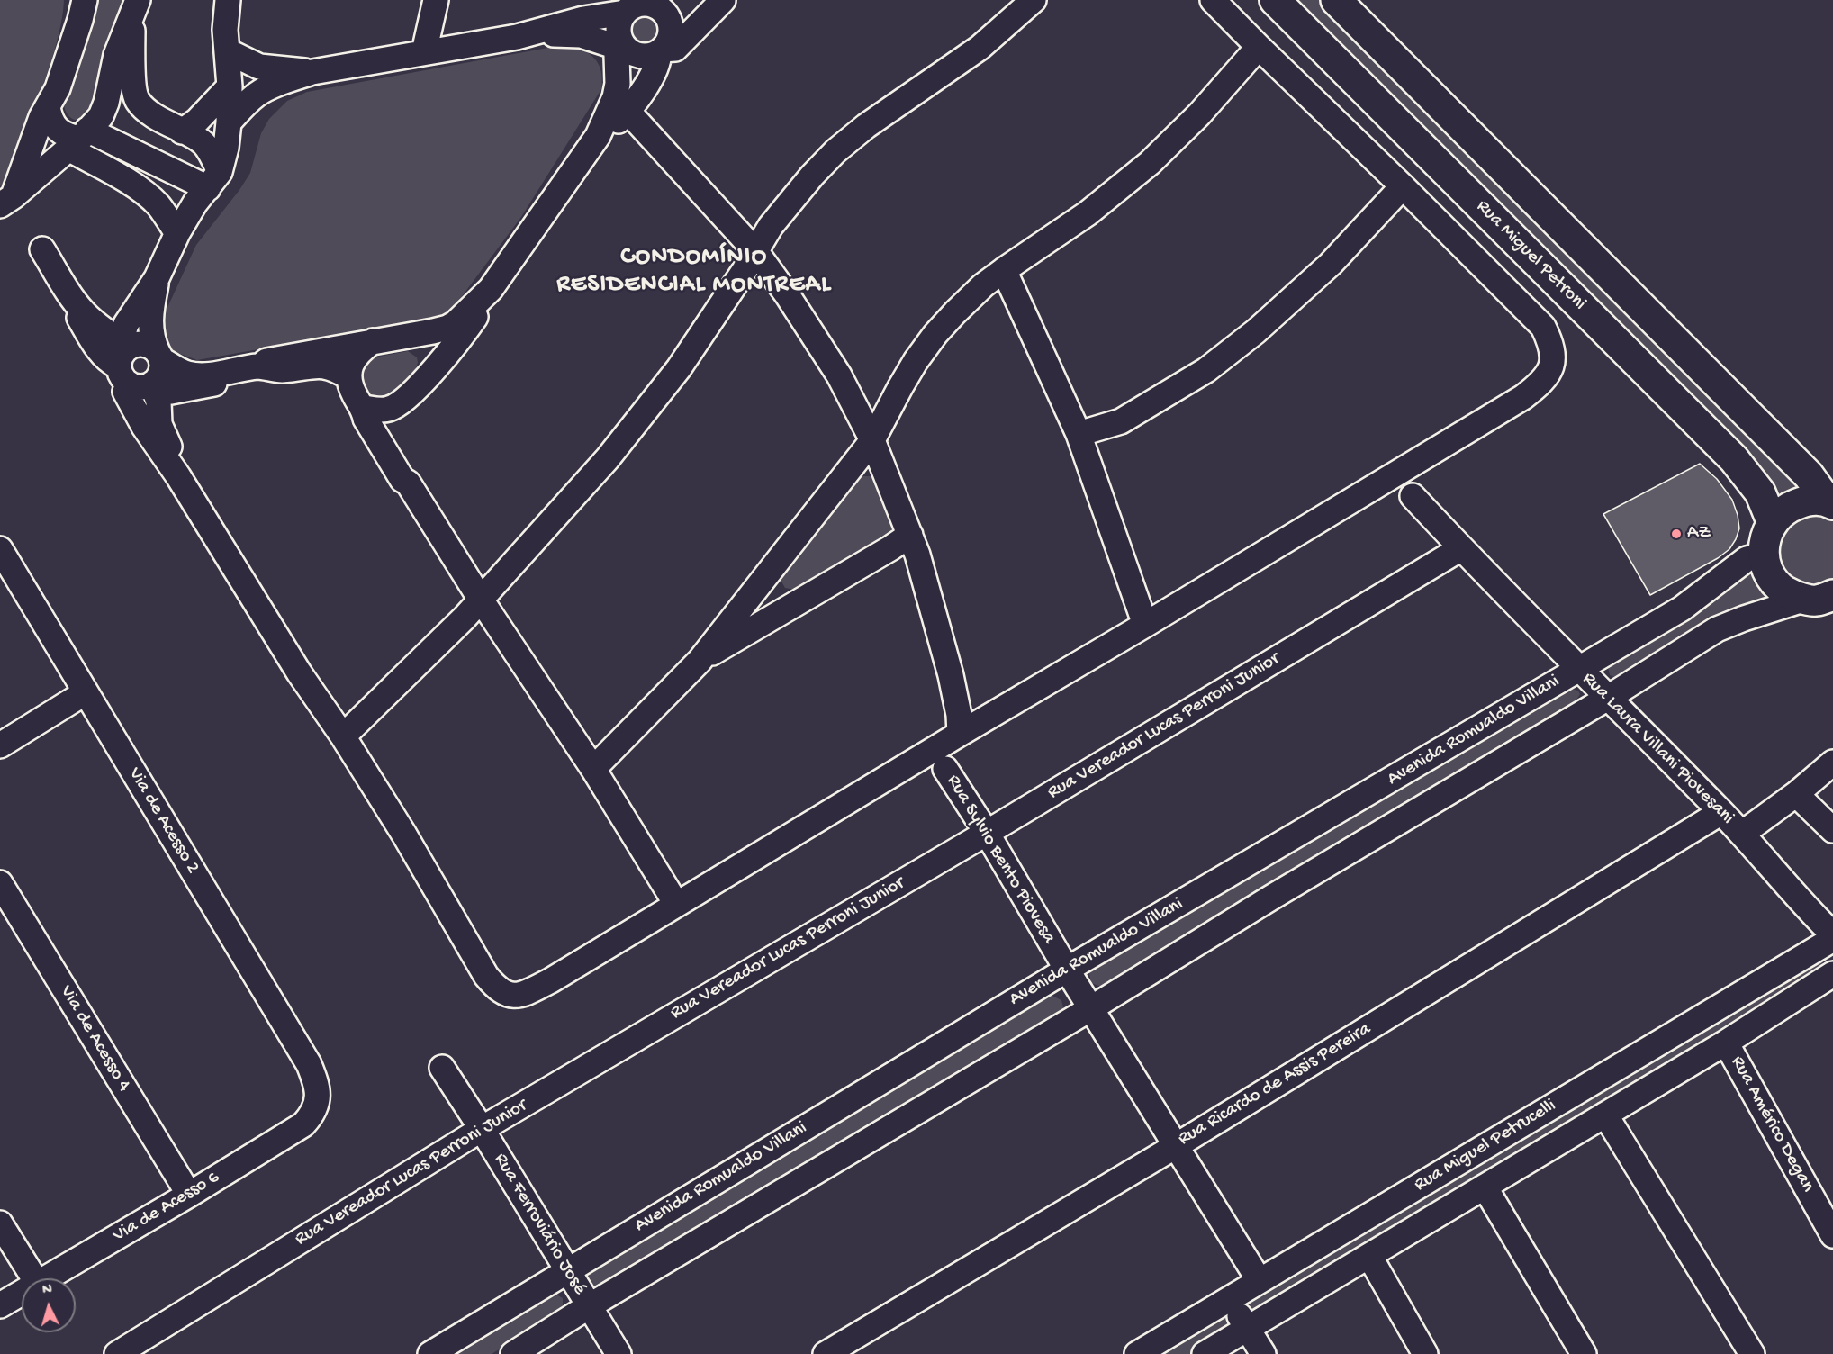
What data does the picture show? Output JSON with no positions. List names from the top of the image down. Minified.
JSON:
{"streets":{"main road":["Rua Miguel Petroni"],"street":["Rua Vereador Lucas Perroni Junior","Avenida Romualdo Villani","Rua Laura Villani Piovesani","Via de Acesso 2","Rua Sylvio Bento Piovesa","Via de Acesso 4","Rua Ricardo de Assis Pereira","Rua Américo Degan","Rua Miguel Petrucelli","Via de Acesso 6","Rua Ferroviário José"]},"crossings":[["Rua Vereador Lucas Perroni Junior","Rua Laura Villani Piovesani"],["Rua Vereador Lucas Perroni Junior","Rua Sylvio Bento Piovesa"],["Rua Vereador Lucas Perroni Junior","Rua Ferroviário José"],["Avenida Romualdo Villani","Rua Laura Villani Piovesani"],["Avenida Romualdo Villani","Rua Sylvio Bento Piovesa"],["Avenida Romualdo Villani","Rua Ferroviário José"],["Rua Laura Villani Piovesani","Rua Ricardo de Assis Pereira"],["Via de Acesso 2","Via de Acesso 6"],["Rua Sylvio Bento Piovesa","Rua Ricardo de Assis Pereira"],["Rua Sylvio Bento Piovesa","Rua Miguel Petrucelli"],["Via de Acesso 4","Via de Acesso 6"],["Rua Américo Degan","Rua Miguel Petrucelli"]],"districts":["CONDOMÍNIO RESIDENCIAL MONTREAL"],"places":["AZ"],"north":"top"}
